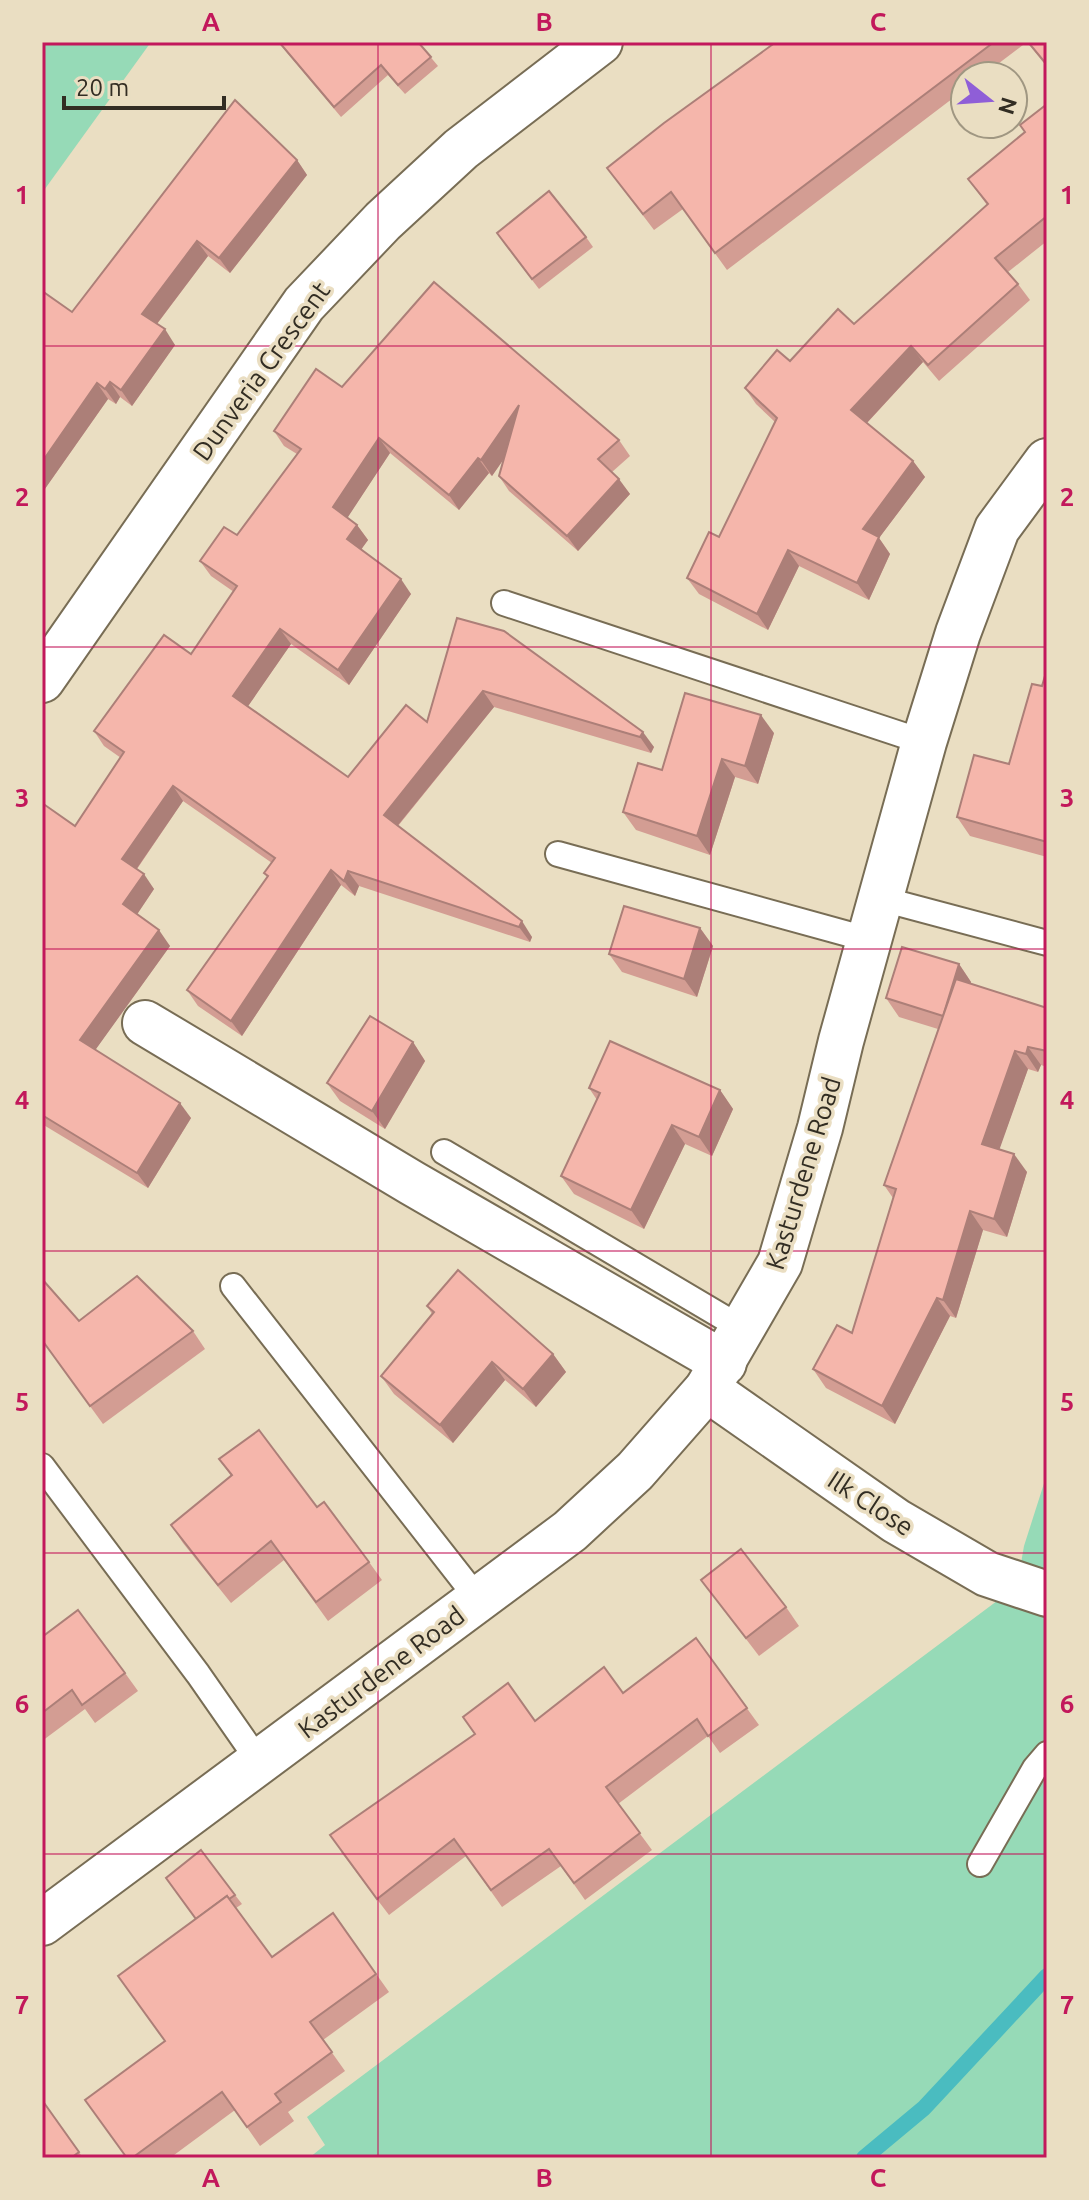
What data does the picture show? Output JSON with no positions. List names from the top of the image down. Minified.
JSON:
{"streets":{"street":["Dunveria Crescent","Kasturdene Road","Ilk Close"]},"crossings":[["Kasturdene Road","Ilk Close"]],"scale_bar":"20 m","north":"right","grid":{"columns":["A","B","C"],"rows":["1","2","3","4","5","6","7"]}}
